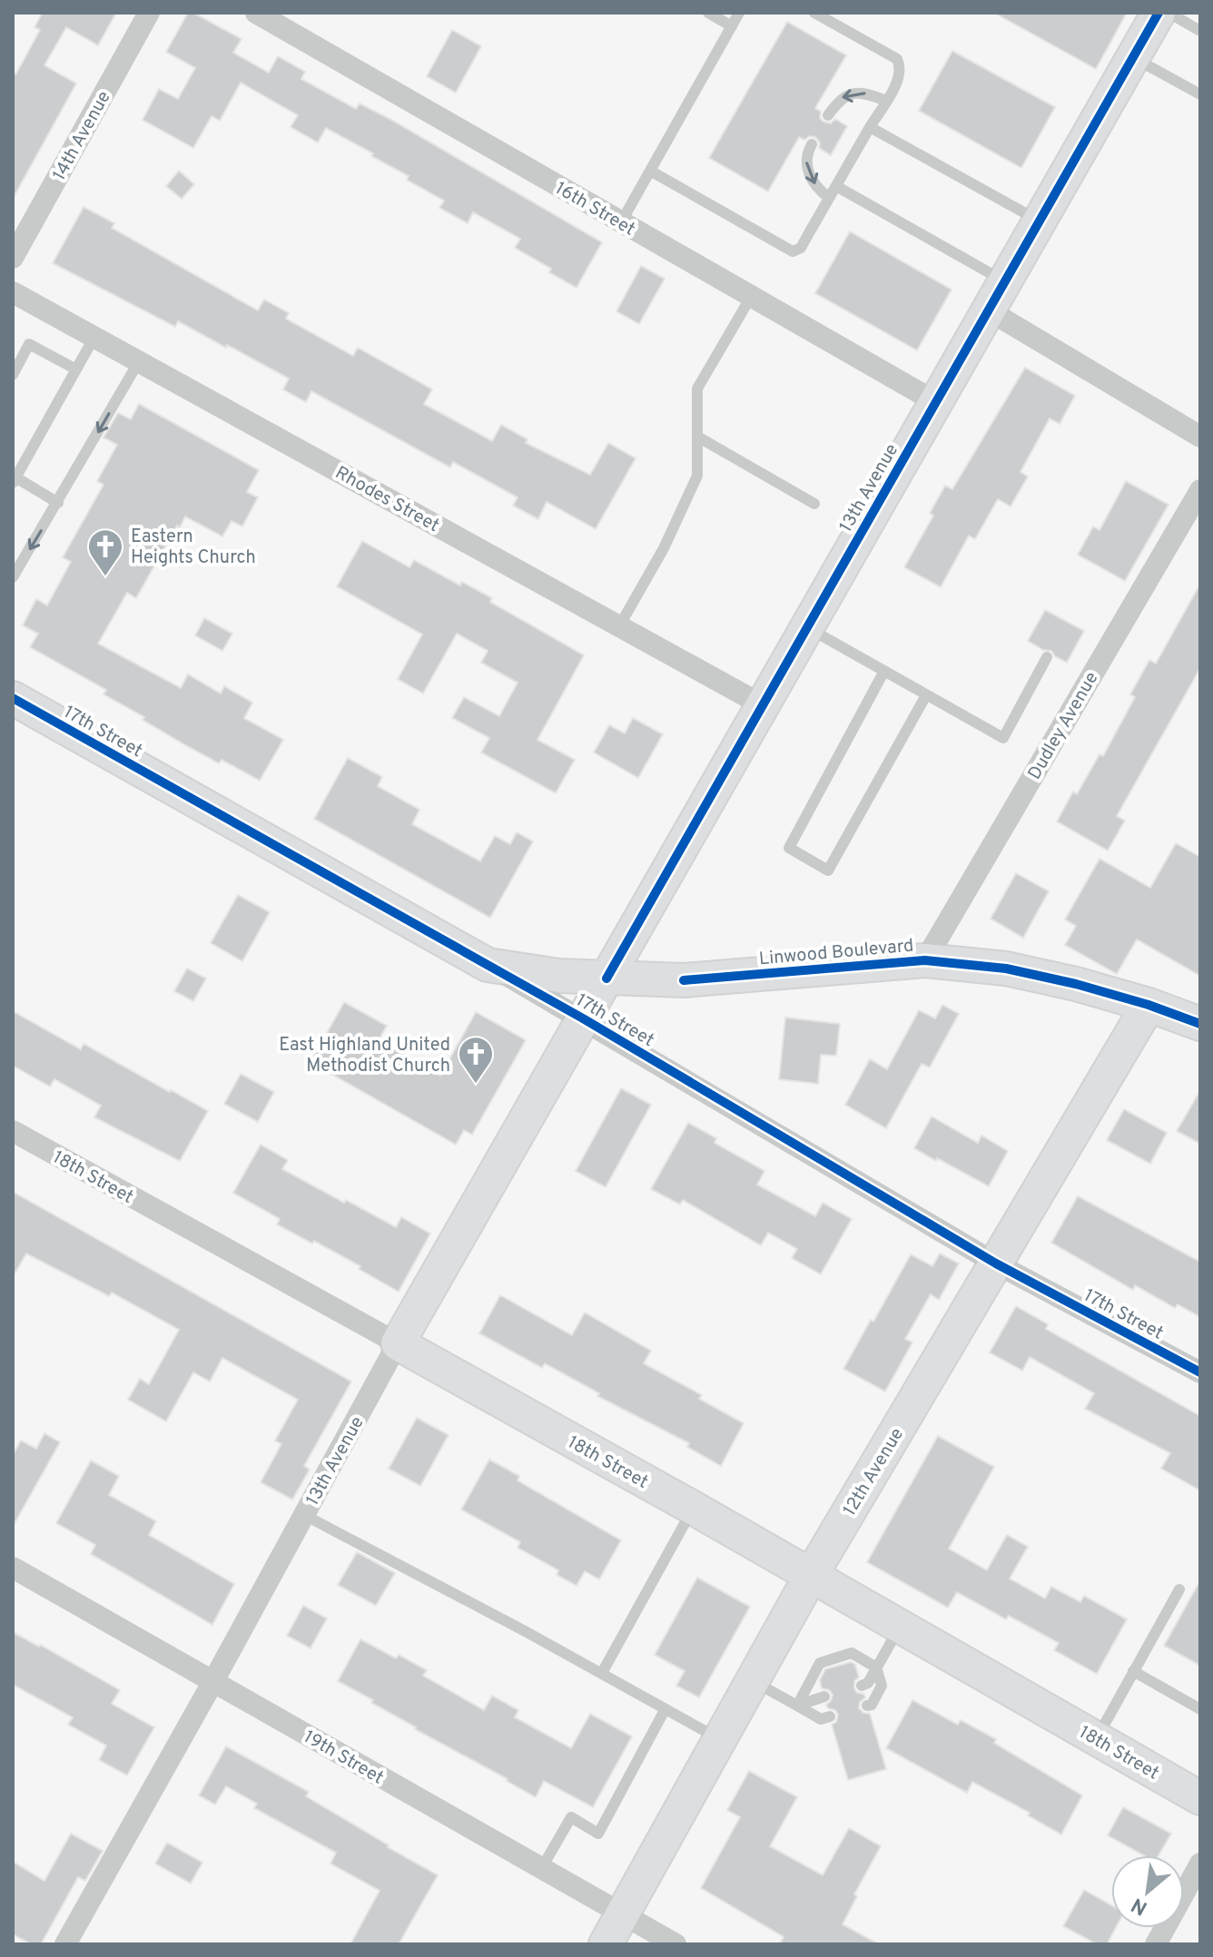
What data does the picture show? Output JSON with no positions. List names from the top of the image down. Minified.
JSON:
{"streets":{"street":["14th Avenue","16th Street","13th Avenue","Rhodes Street","Dudley Avenue","17th Street","Linwood Boulevard","18th Street","12th Avenue","19th Street"]},"crossings":[["16th Street","13th Avenue"],["13th Avenue","Rhodes Street"],["13th Avenue","17th Street"],["13th Avenue","Linwood Boulevard"],["13th Avenue","18th Street"],["13th Avenue","19th Street"],["Dudley Avenue","Linwood Boulevard"],["17th Street","12th Avenue"],["Linwood Boulevard","12th Avenue"],["18th Street","12th Avenue"],["12th Avenue","19th Street"]],"places":{"church":["Eastern Heights Church","East Highland United Methodist Church"]},"north":"bottom left"}
